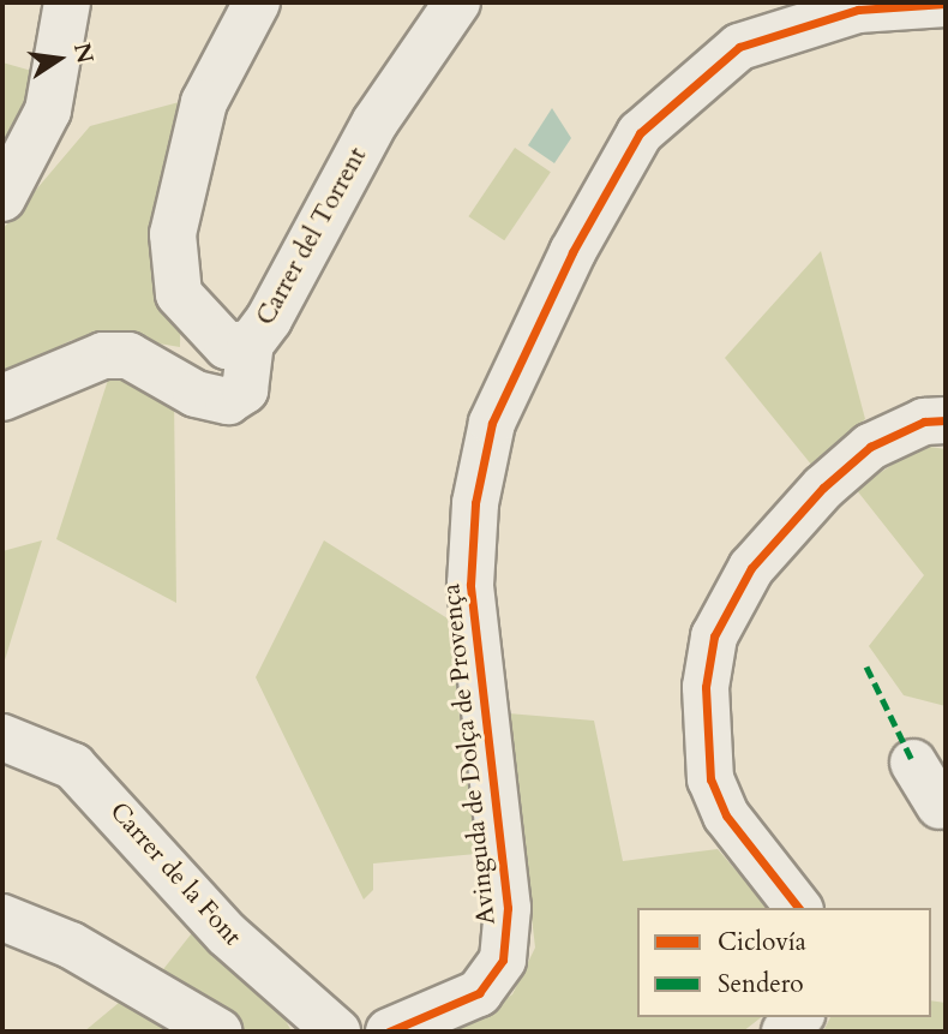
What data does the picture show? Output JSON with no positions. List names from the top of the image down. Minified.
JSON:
{"streets":{"street":["Carrer del Torrent","Avinguda de Dolça de Provença","Carrer de la Font"]},"legend":["Ciclovía","Sendero"],"north":"right"}
